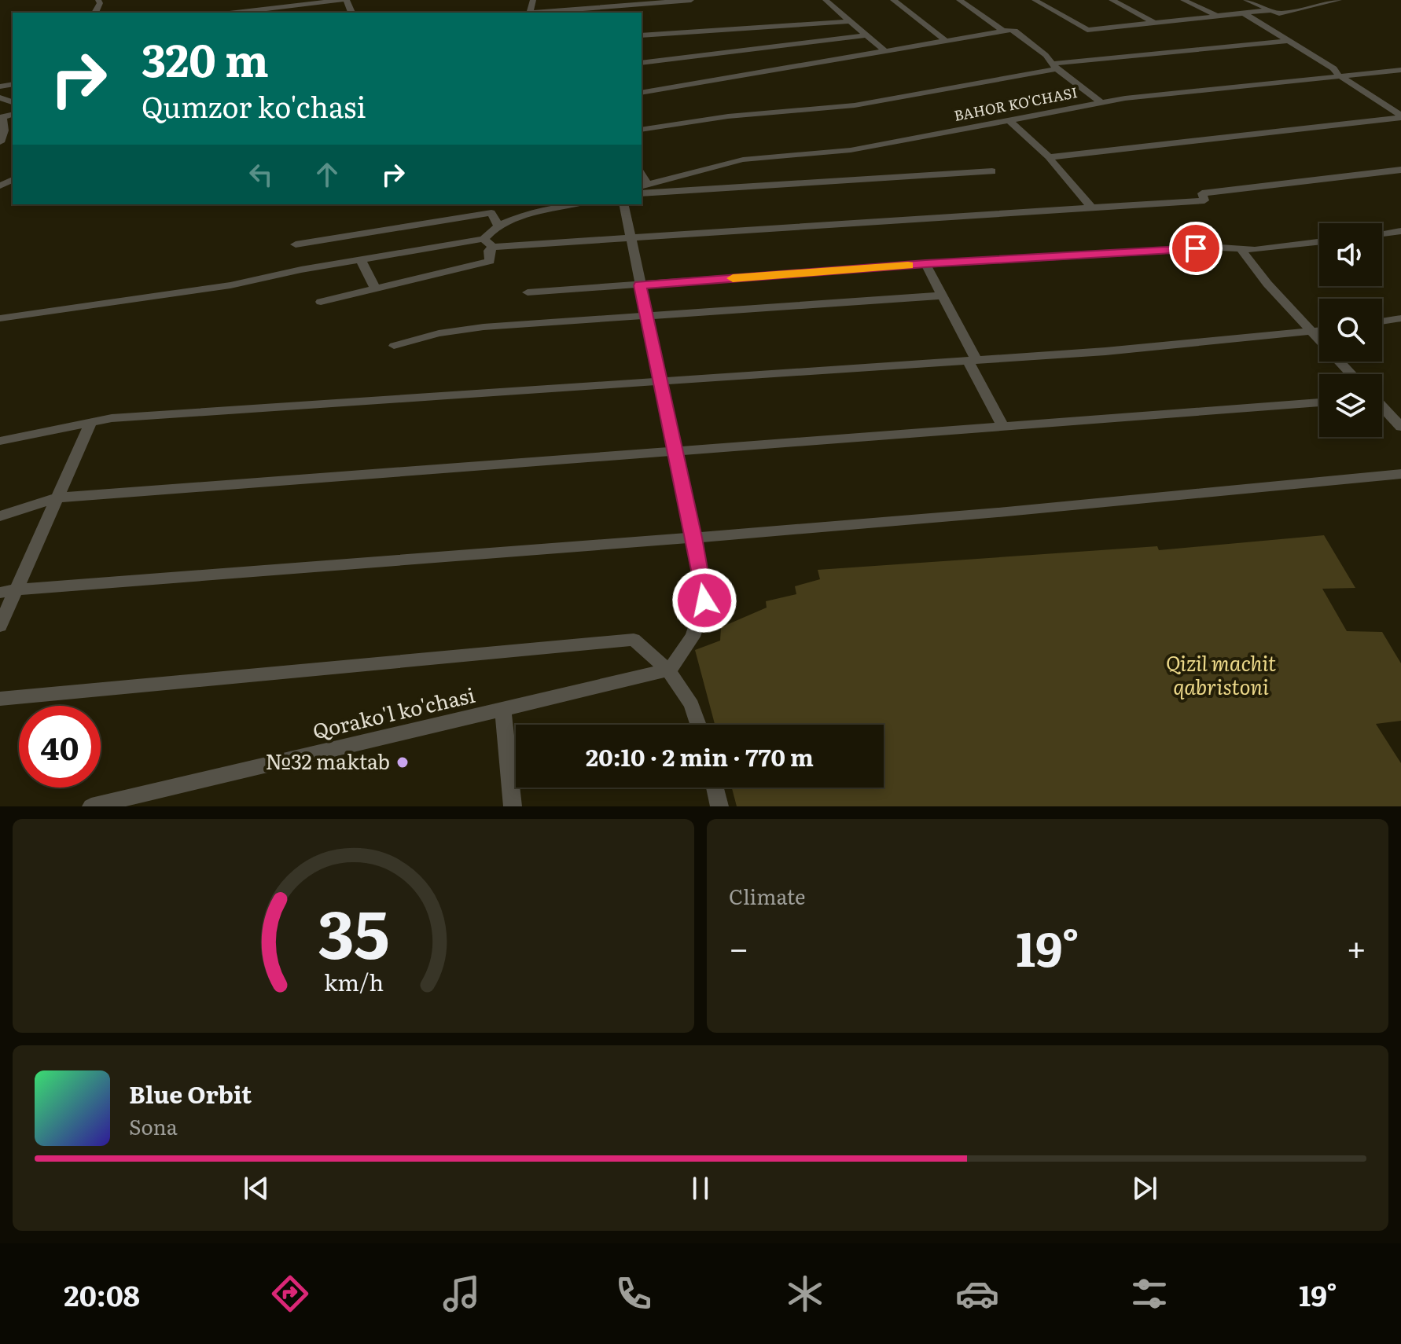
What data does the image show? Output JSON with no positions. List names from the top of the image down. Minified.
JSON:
{"streets":{"street":["BAHOR KO'CHASI","Qorako'l ko'chasi"]},"parks":["Qizil machit qabristoni"],"places":["№32 maktab"],"page":{"turn":["320 m","Qumzor ko'chasi"],"limit":"40","trip":"20:10 · 2 min · 770 m","tile":"Climate","heat":["−","19°","+"],"song":["Blue Orbit","Sona"],"tabs":["20:08","19°"],"gauge":["35","km/h"]}}
